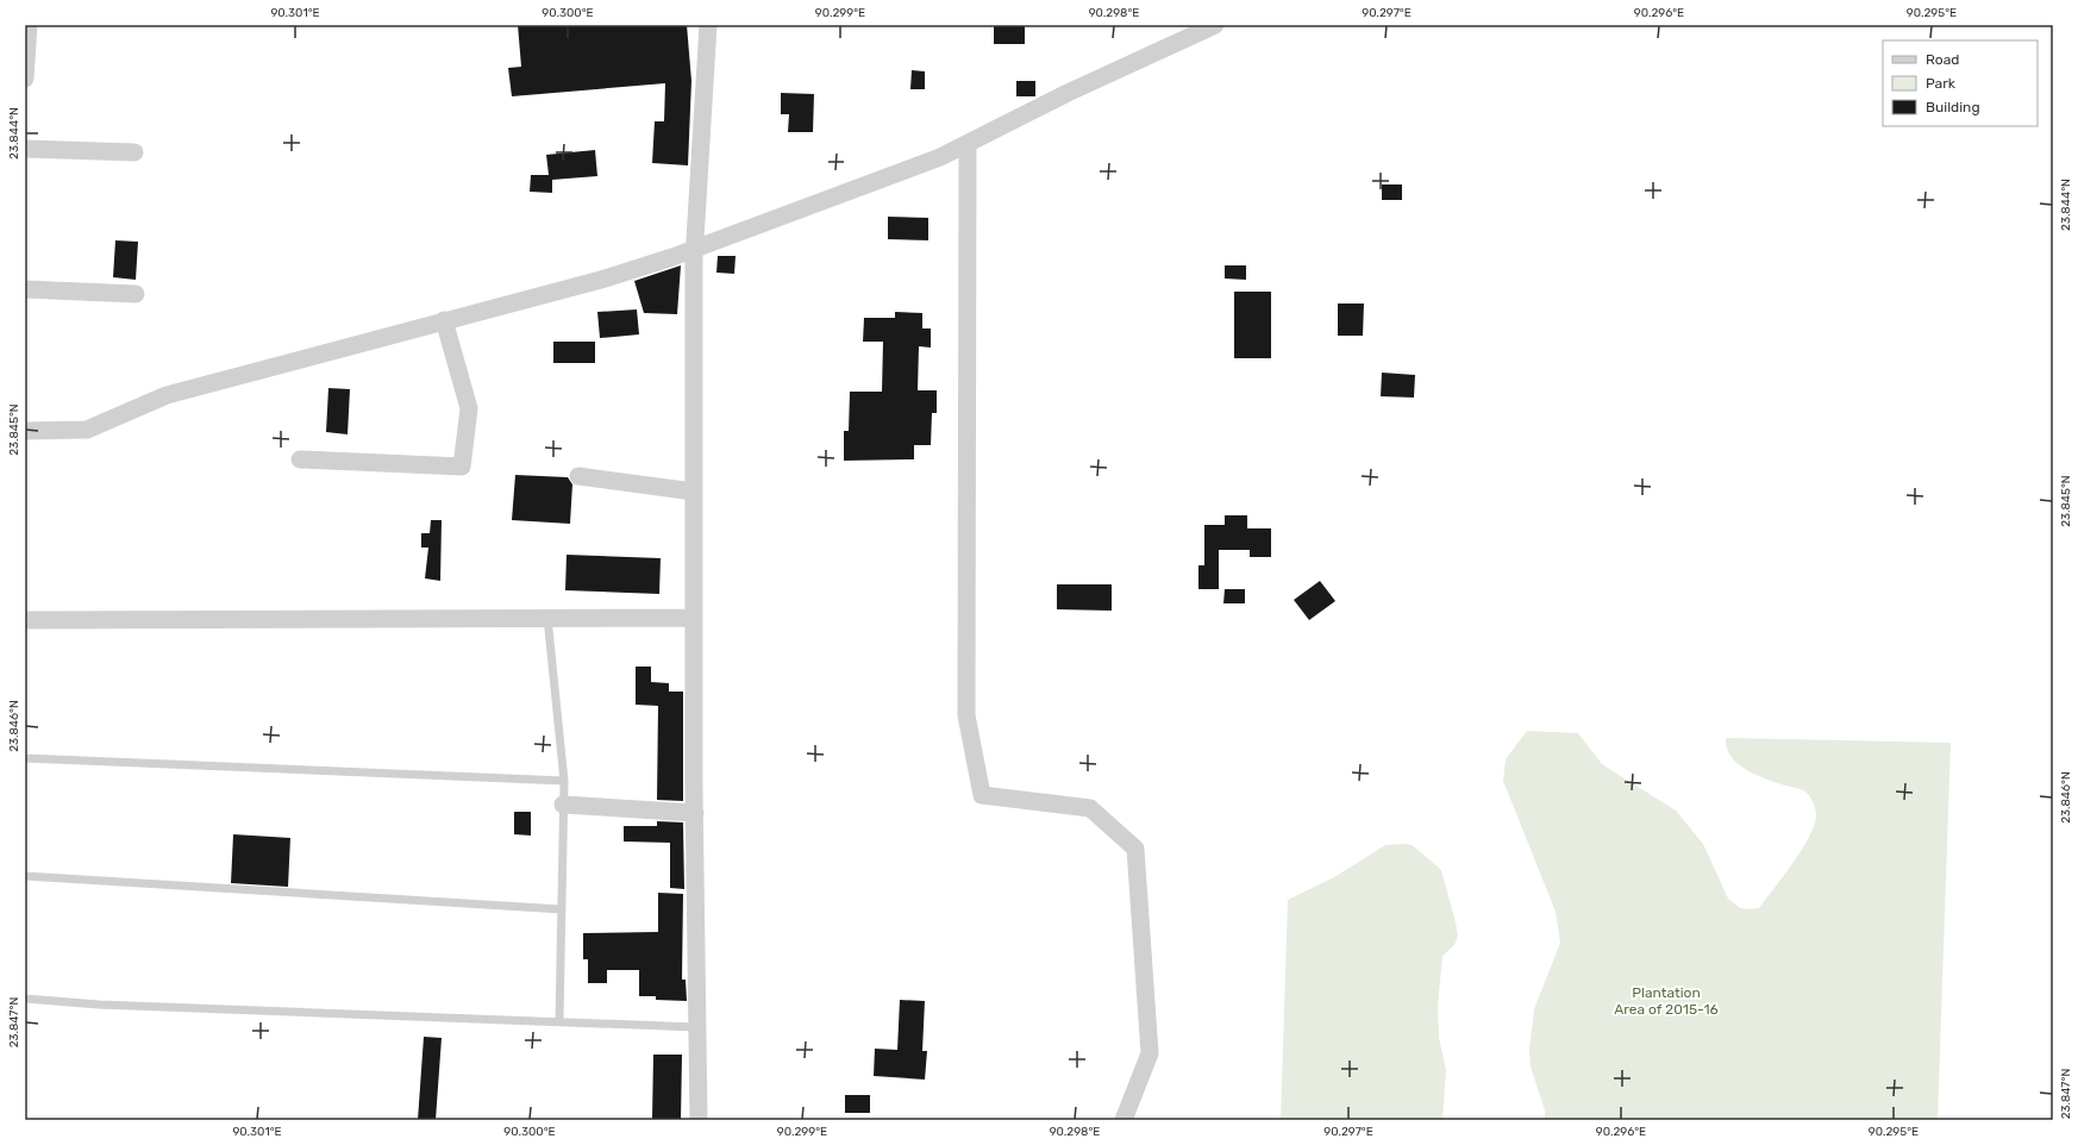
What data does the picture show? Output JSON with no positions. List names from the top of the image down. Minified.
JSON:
{"parks":["Plantation Area of 2015-16"],"legend":["Road","Park","Building"],"coordinates":["90.301°E","90.300°E","90.299°E","90.298°E","90.297°E","90.296°E","90.295°E","23.844°N","23.845°N","23.846°N","23.847°N"]}
